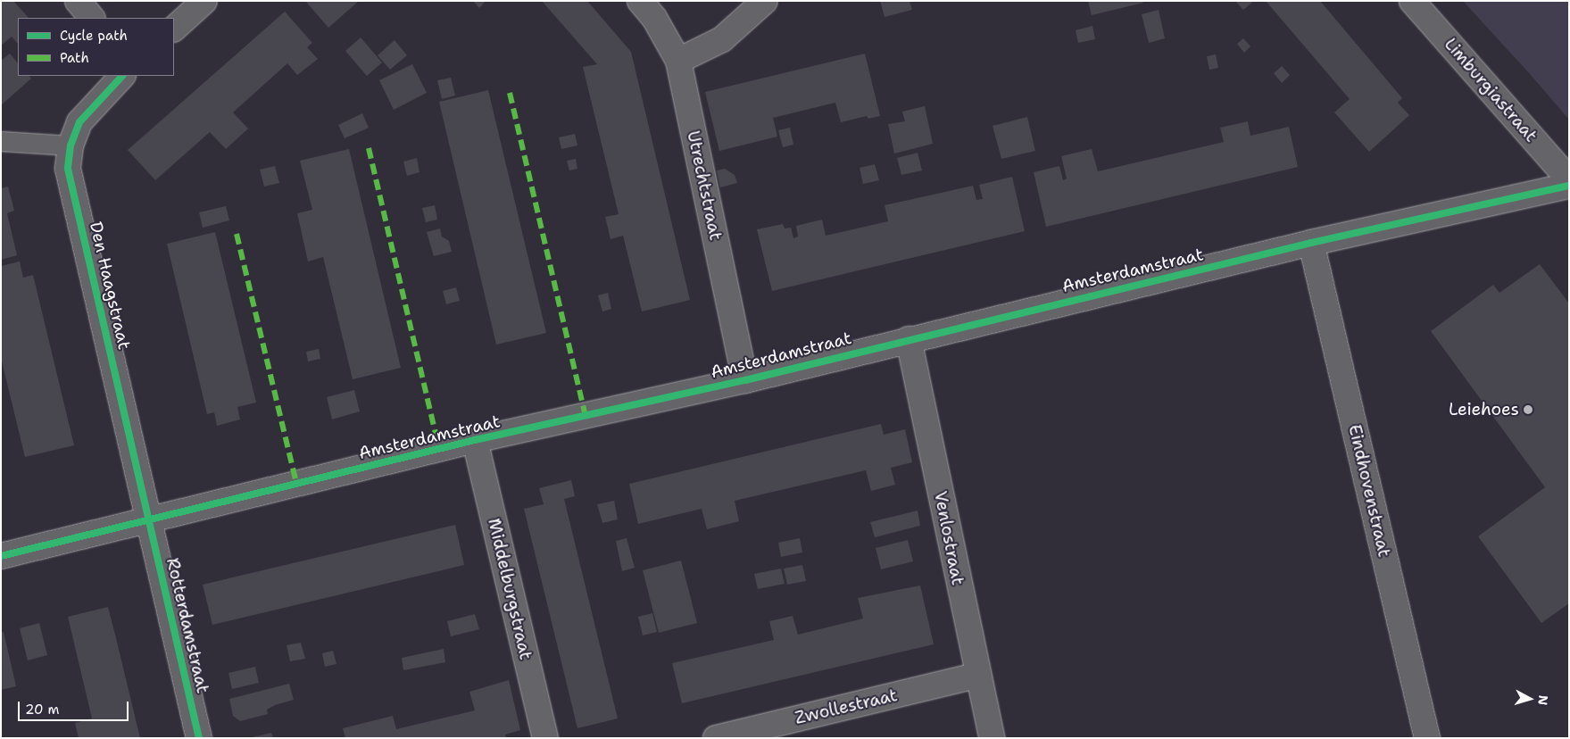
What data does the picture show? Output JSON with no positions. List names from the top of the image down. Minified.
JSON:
{"streets":{"street":["Limburgiastraat","Utrechtstraat","Amsterdamstraat","Den Haagstraat","Eindhovenstraat","Venlostraat","Middelburgstraat","Rotterdamstraat","Zwollestraat"]},"crossings":[["Utrechtstraat","Amsterdamstraat"],["Amsterdamstraat","Den Haagstraat"],["Amsterdamstraat","Eindhovenstraat"],["Amsterdamstraat","Venlostraat"],["Amsterdamstraat","Middelburgstraat"],["Amsterdamstraat","Rotterdamstraat"],["Den Haagstraat","Rotterdamstraat"],["Venlostraat","Zwollestraat"]],"places":["Leiehoes"],"legend":["Cycle path","Path"],"scale_bar":"20 m","north":"right"}
